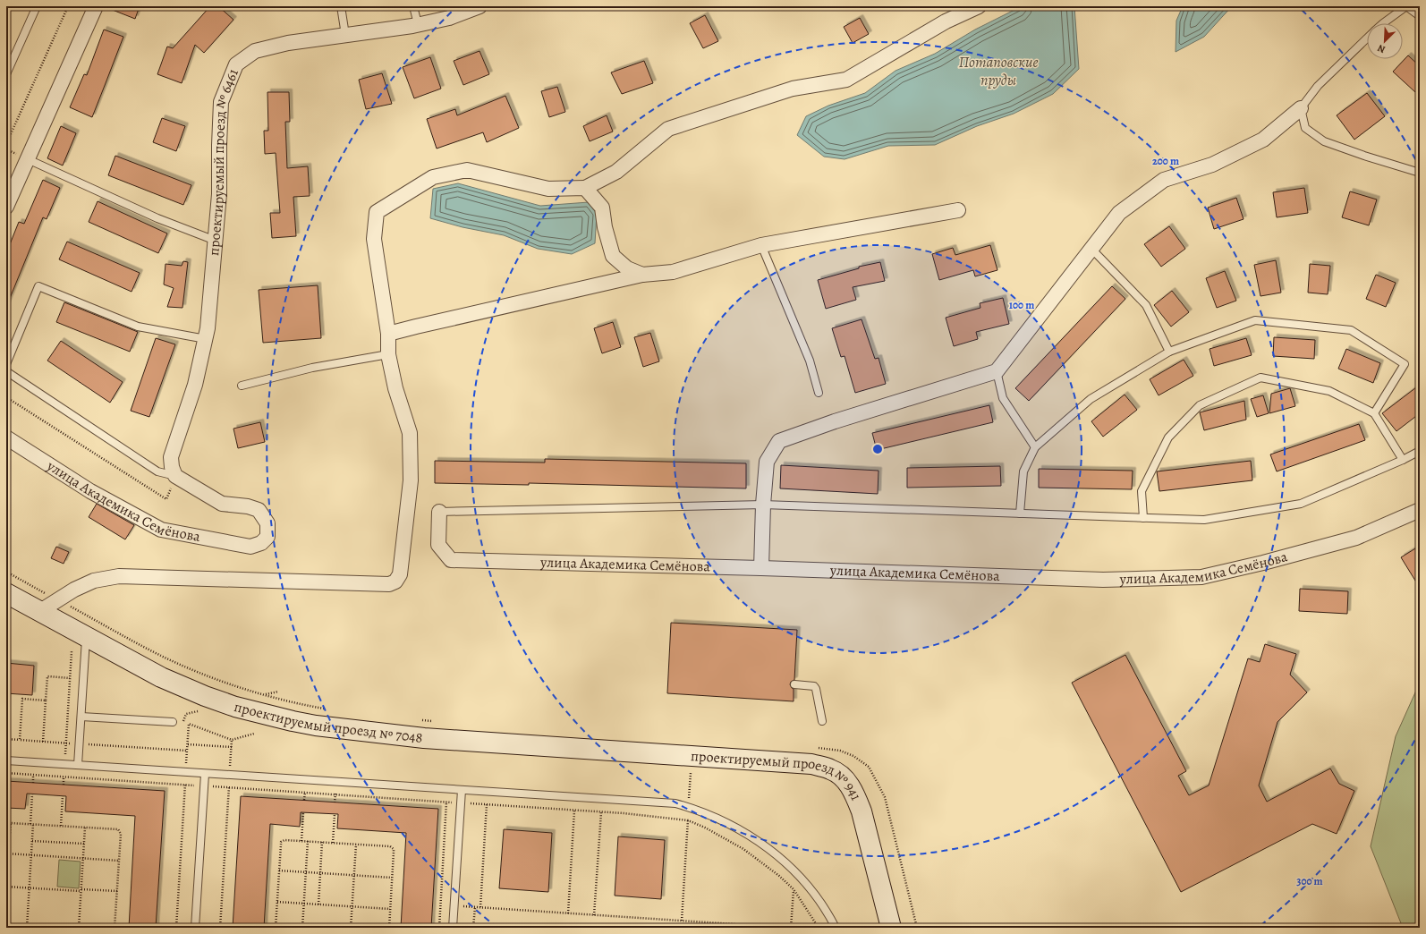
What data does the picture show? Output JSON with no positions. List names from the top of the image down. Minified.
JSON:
{"streets":{"main road":["проектируемый проезд № 7048","проектируемый проезд № 941"],"street":["проектируемый проезд № 6461","улица Академика Семёнова"]},"crossings":[["проектируемый проезд № 6461","улица Академика Семёнова"],["проектируемый проезд № 7048","проектируемый проезд № 941"]],"water":["Потаповские пруды"],"north":"bottom left","rings":["200 m","100 m","300 m"]}
